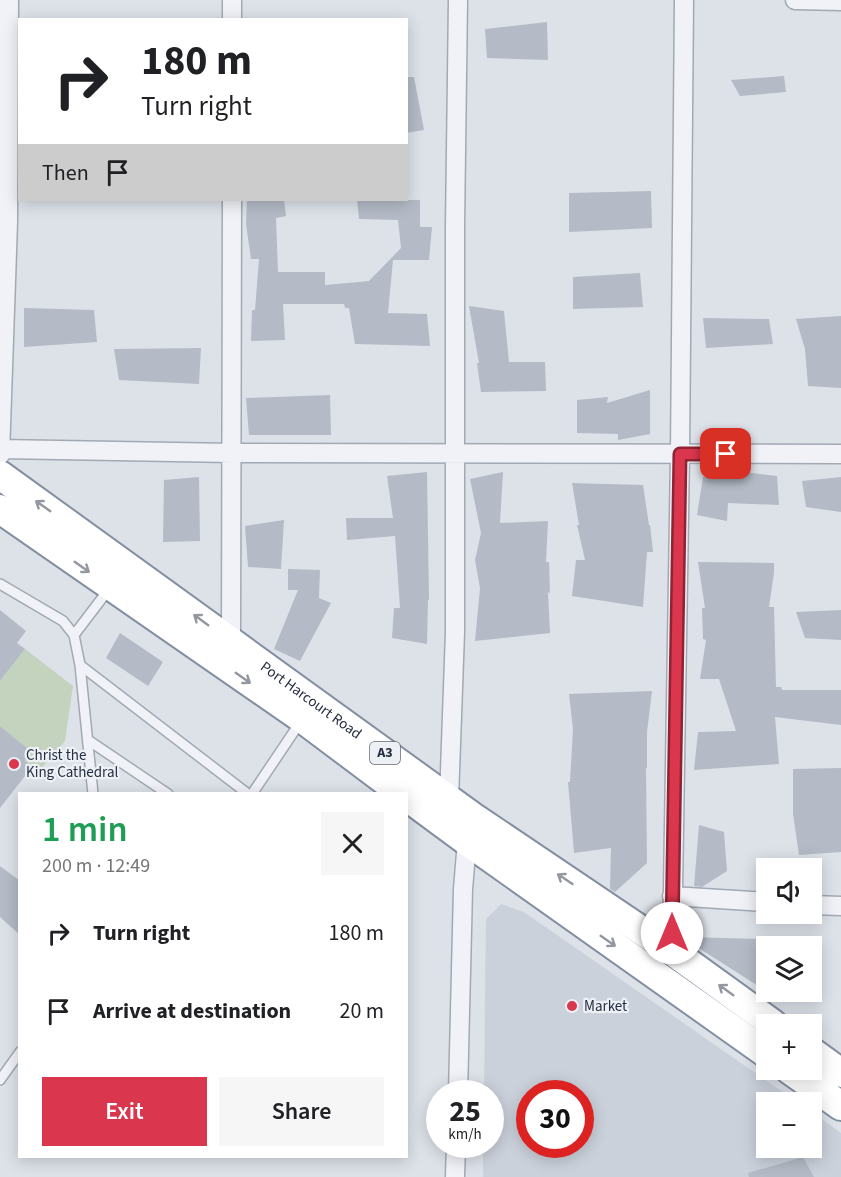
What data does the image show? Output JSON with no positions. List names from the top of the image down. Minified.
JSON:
{"streets":{"highway":["Port Harcourt Road","A3"]},"places":["Christ the King Cathedral","Market"],"page":{"turn":["180 m","Turn right"],"then":"Then","heading":["1 min","200 m · 12:49"],"map_buttons":["+","−"],"list":[{"name":"Turn right","value":"180 m"},{"name":"Arrive at destination","value":"20 m"}],"buttons":["Exit","Share"],"speed":"25 km/h","limit":"30"}}
